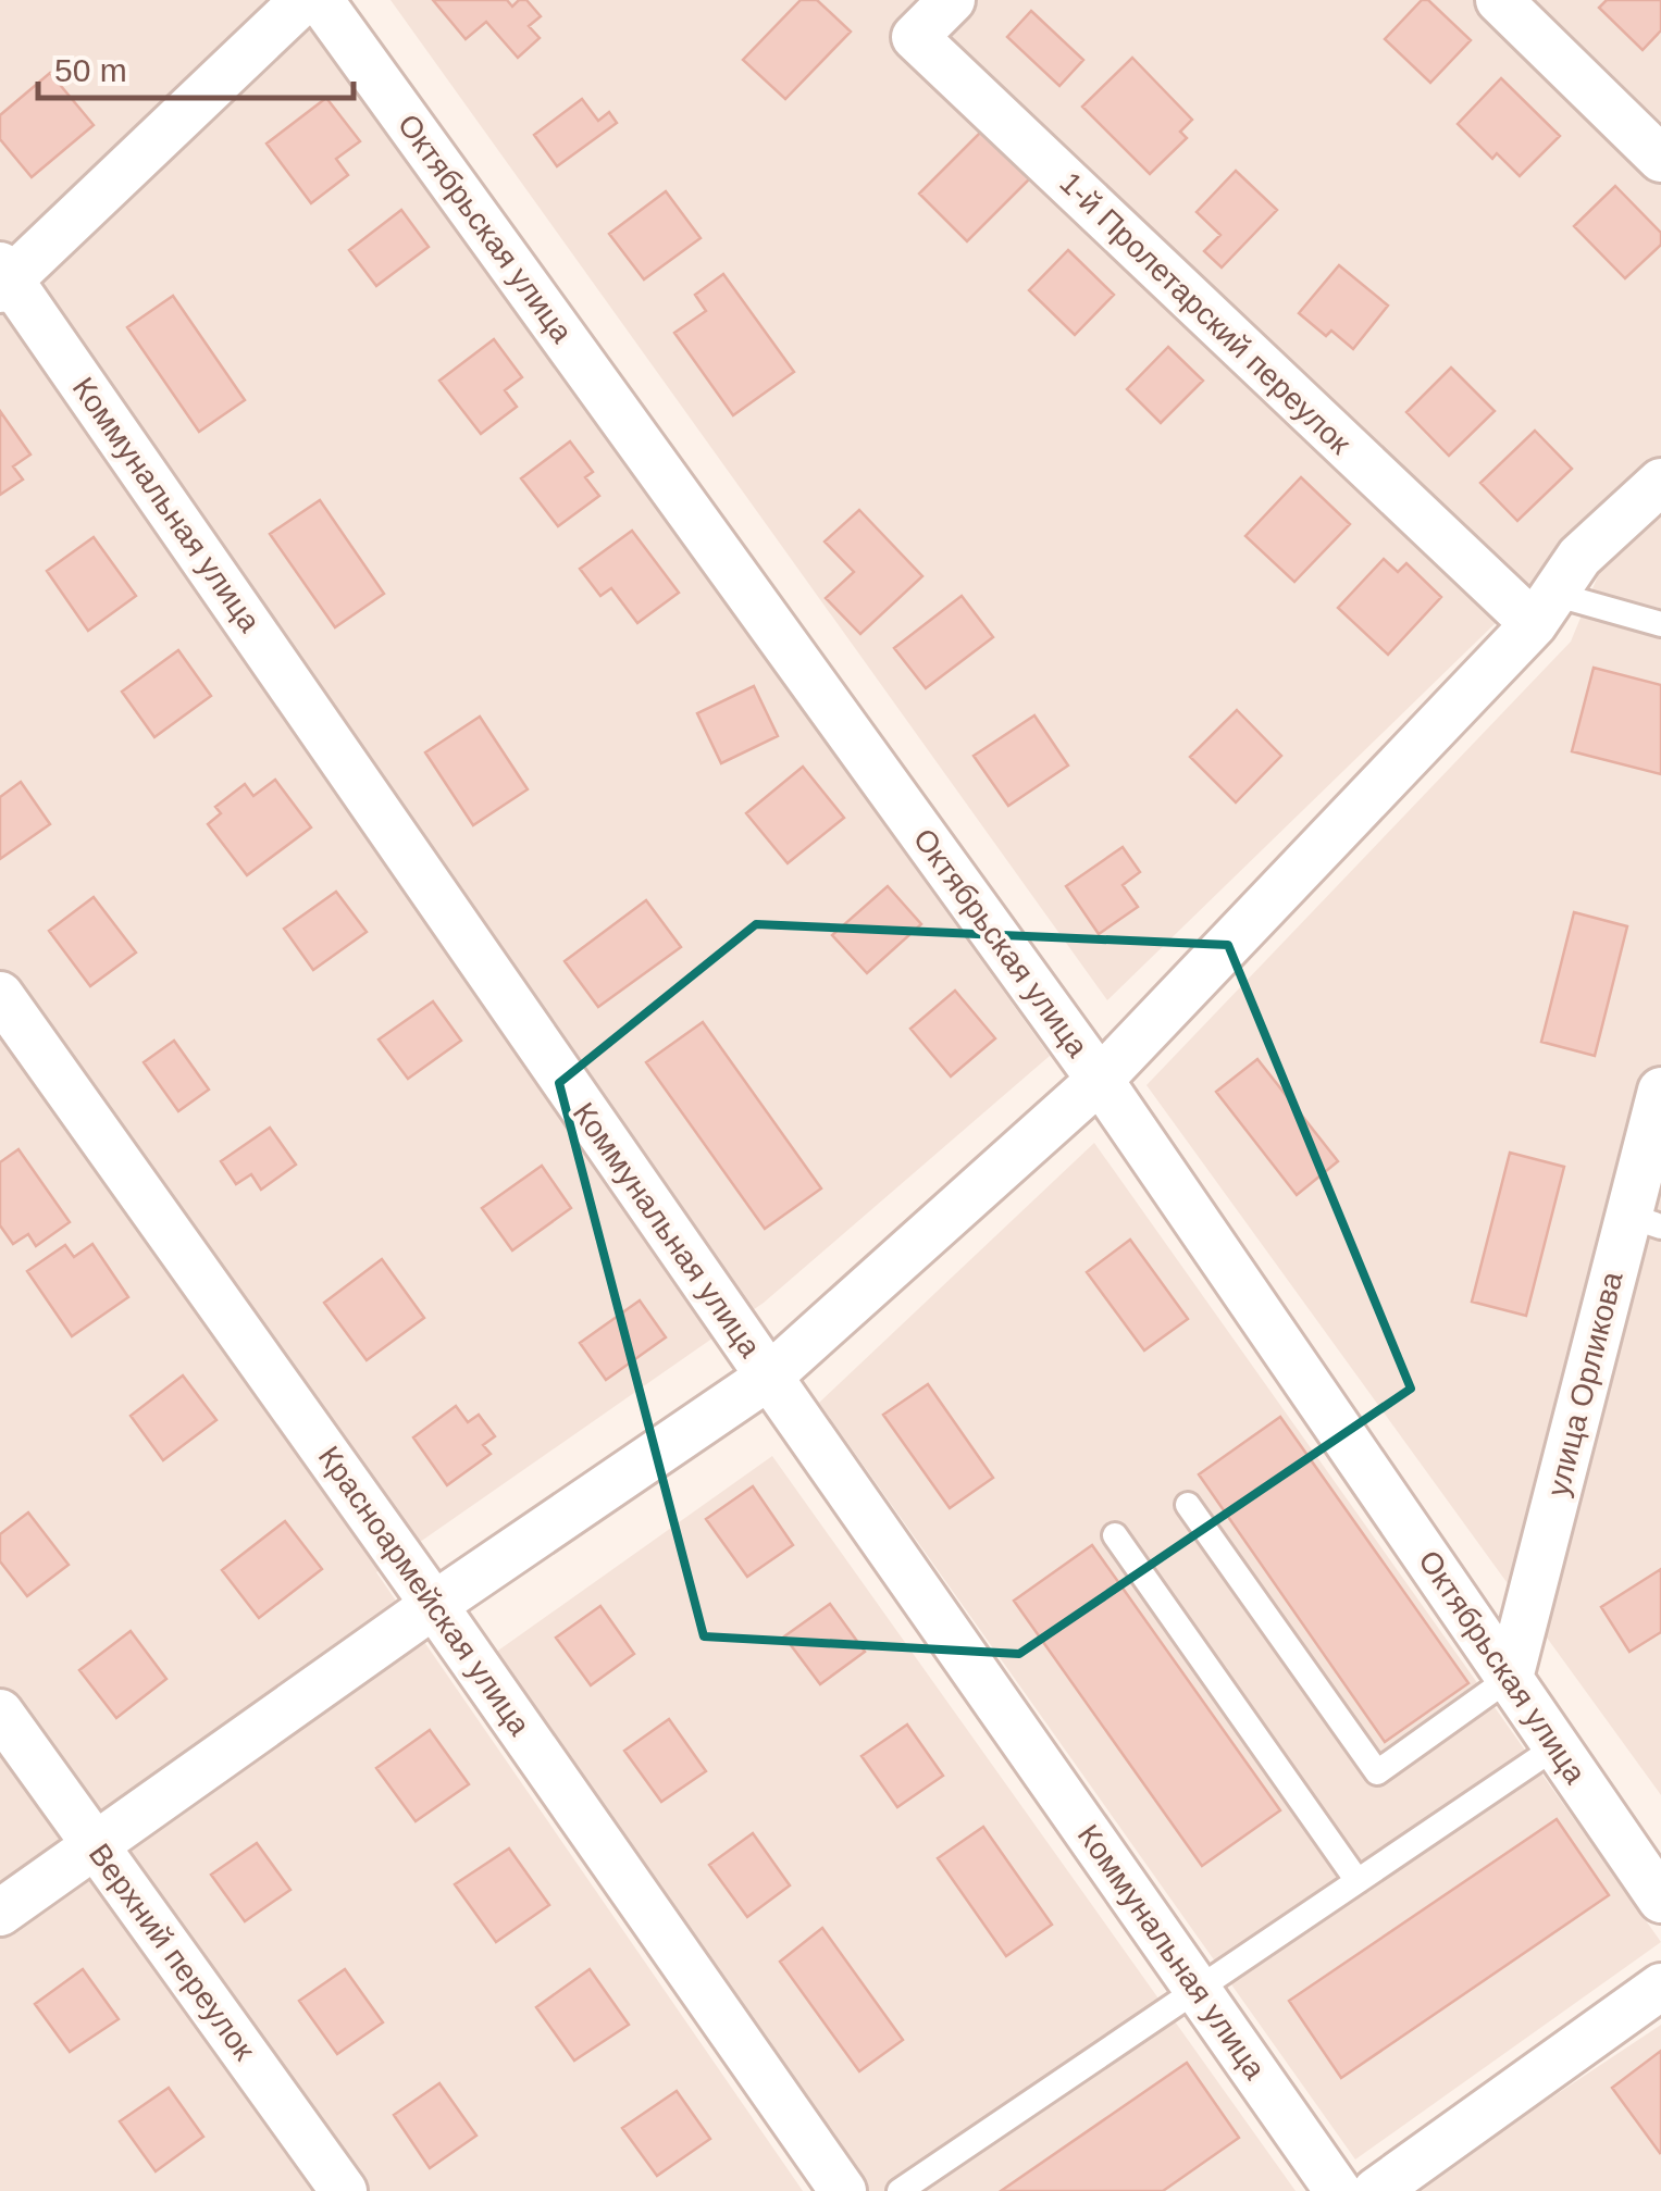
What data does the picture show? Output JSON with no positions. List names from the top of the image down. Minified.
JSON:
{"streets":{"street":["Октябрьская улица","1-й Пролетарский переулок","Коммунальная улица","улица Орликова","Красноармейская улица","Верхний переулок"]},"crossings":[["Октябрьская улица","улица Орликова"]],"scale_bar":"50 m"}
